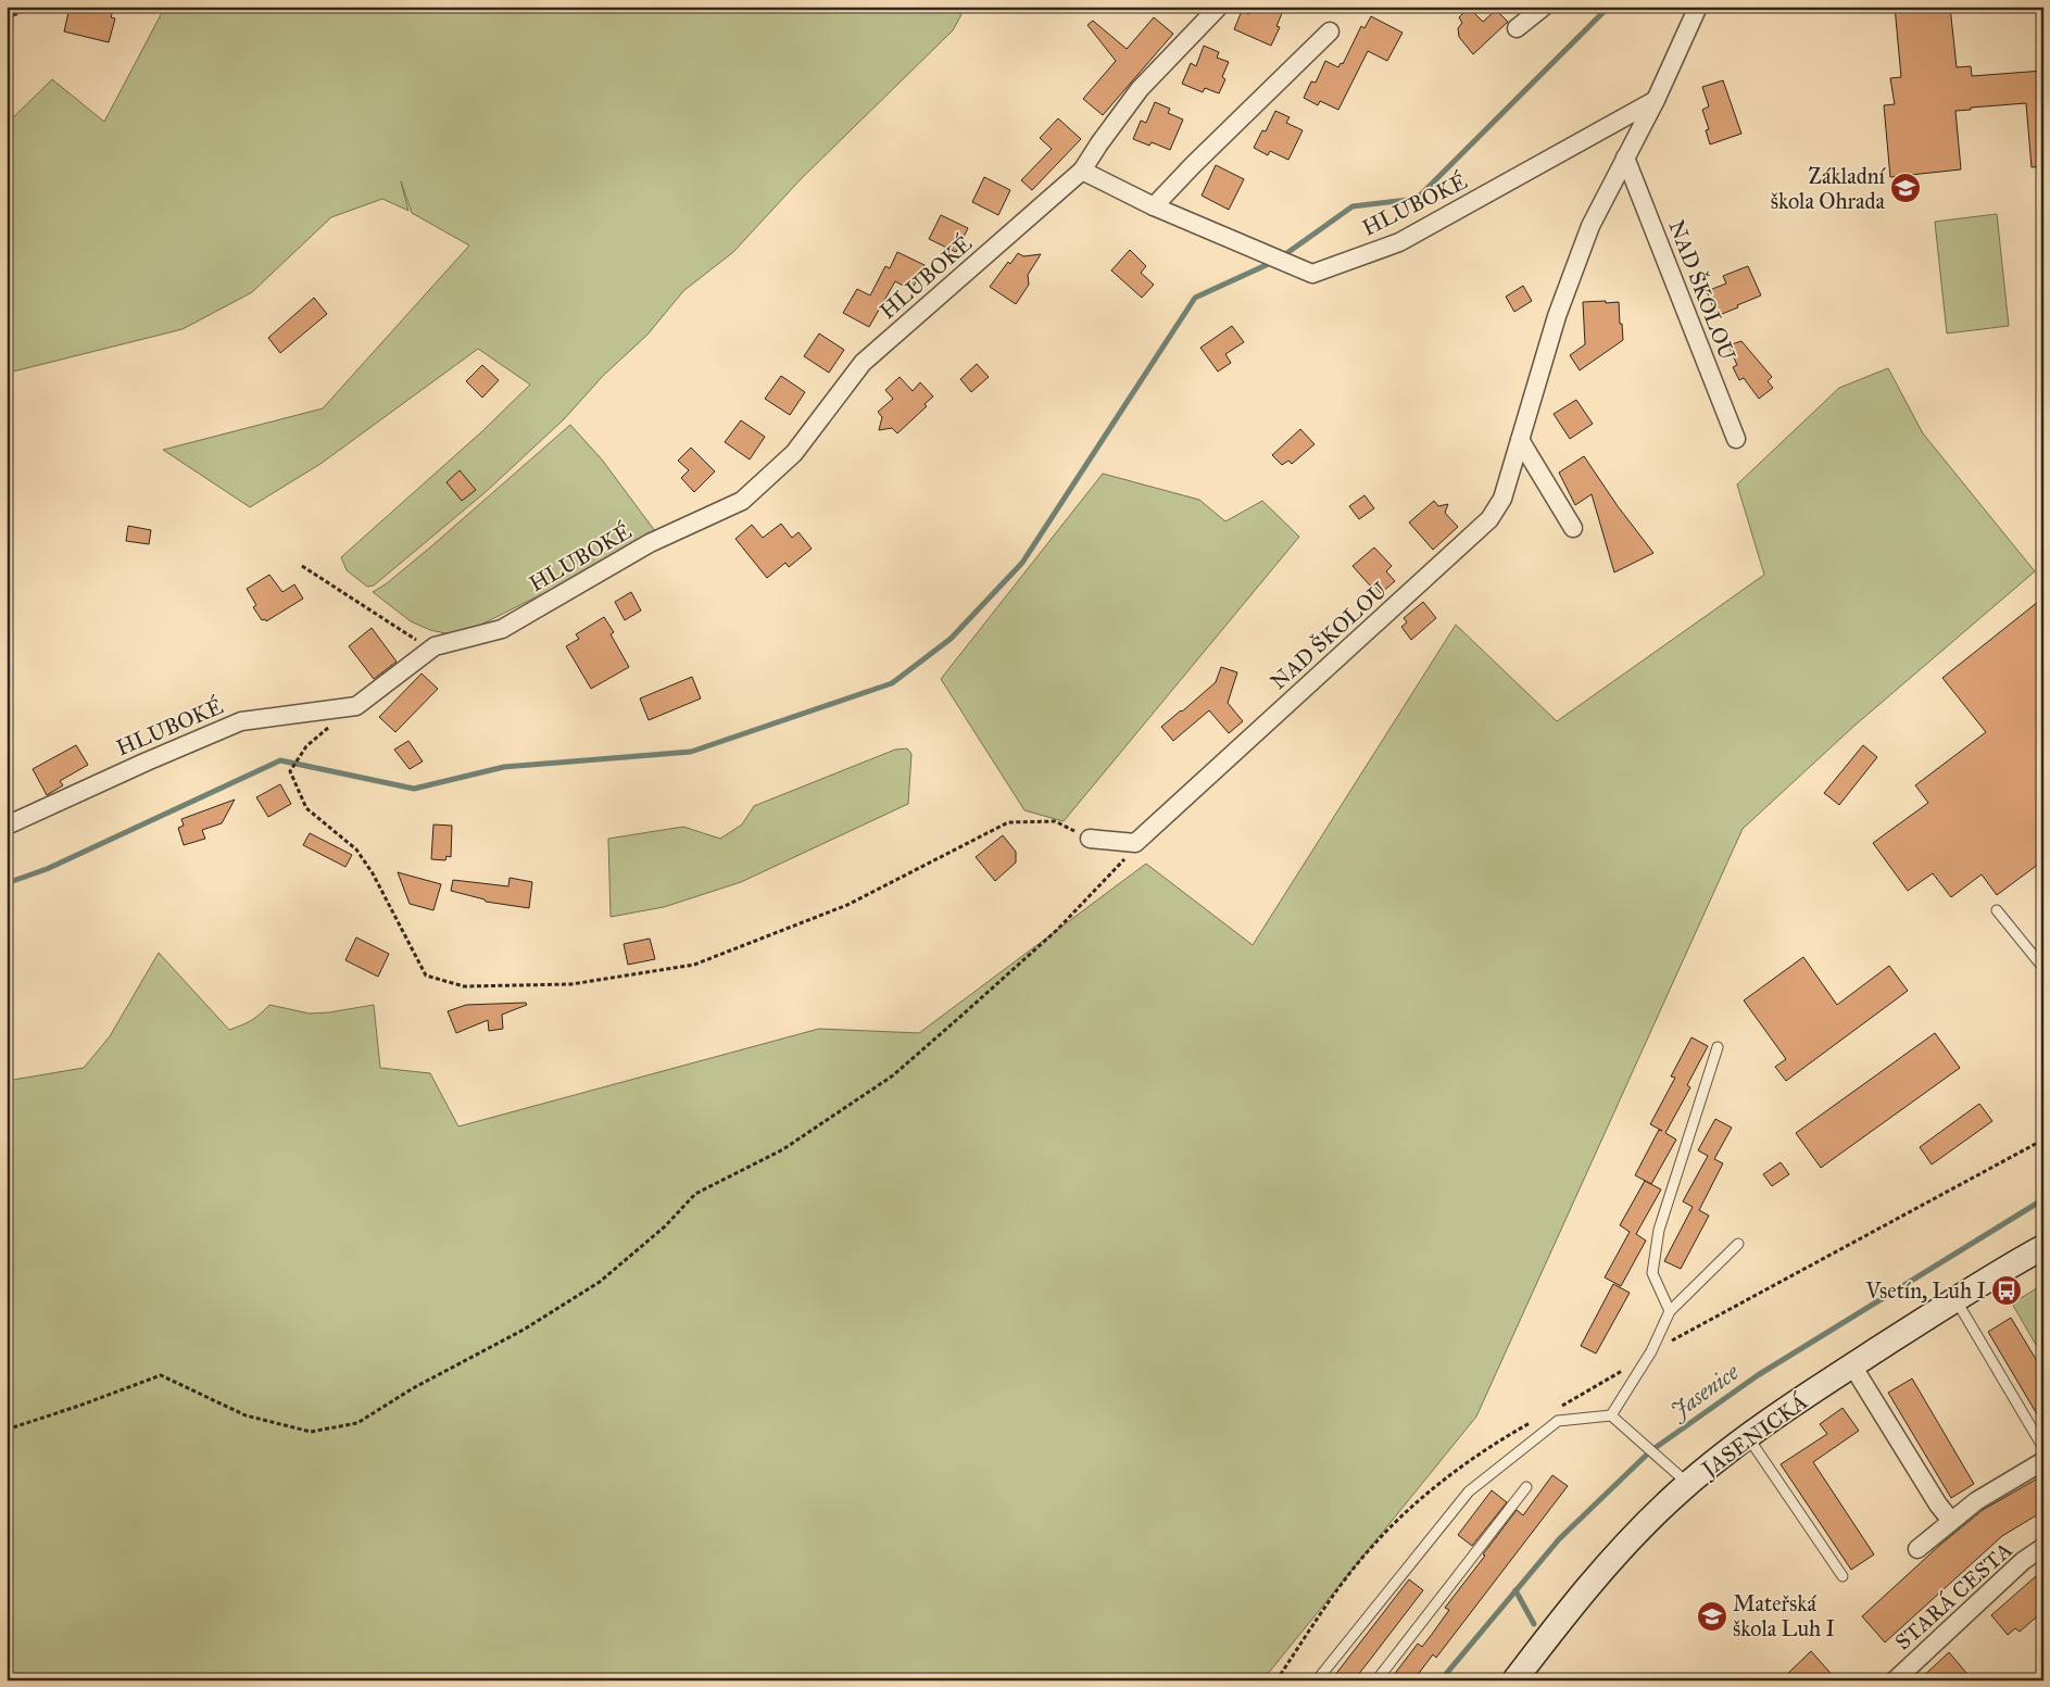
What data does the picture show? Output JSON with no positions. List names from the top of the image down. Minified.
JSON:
{"streets":{"street":["HLUBOKÉ","NAD ŠKOLOU","JASENICKÁ","STARÁ CESTA"]},"crossings":[["HLUBOKÉ","NAD ŠKOLOU"]],"water":["Jasenice"],"places":{"school or university":["Základní škola Ohrada","Mateřská škola Luh I"],"bus stop":["Vsetín, Luh I"]}}
